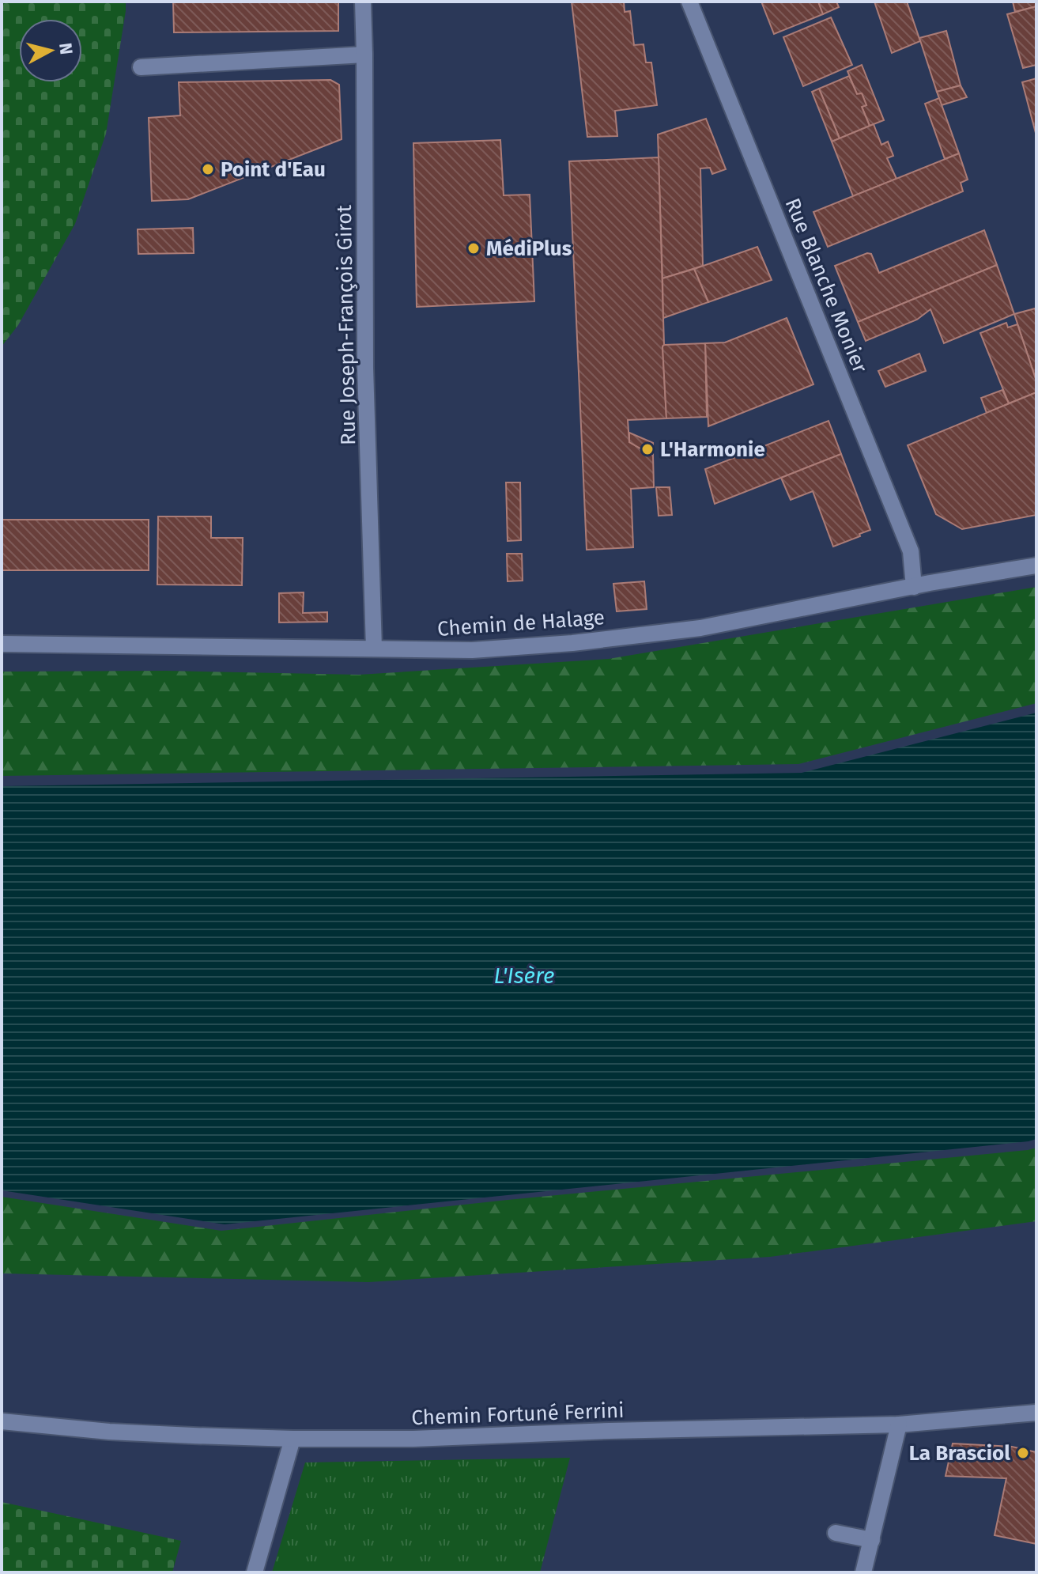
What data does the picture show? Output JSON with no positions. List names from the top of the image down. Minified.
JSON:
{"streets":{"street":["Rue Blanche Monier","Rue Joseph-François Girot","Chemin de Halage","Chemin Fortuné Ferrini"]},"crossings":[["Rue Blanche Monier","Chemin de Halage"],["Rue Joseph-François Girot","Chemin de Halage"]],"water":["L'Isère"],"places":["Point d'Eau","MédiPlus","L'Harmonie","La Brasciol"],"north":"right"}
